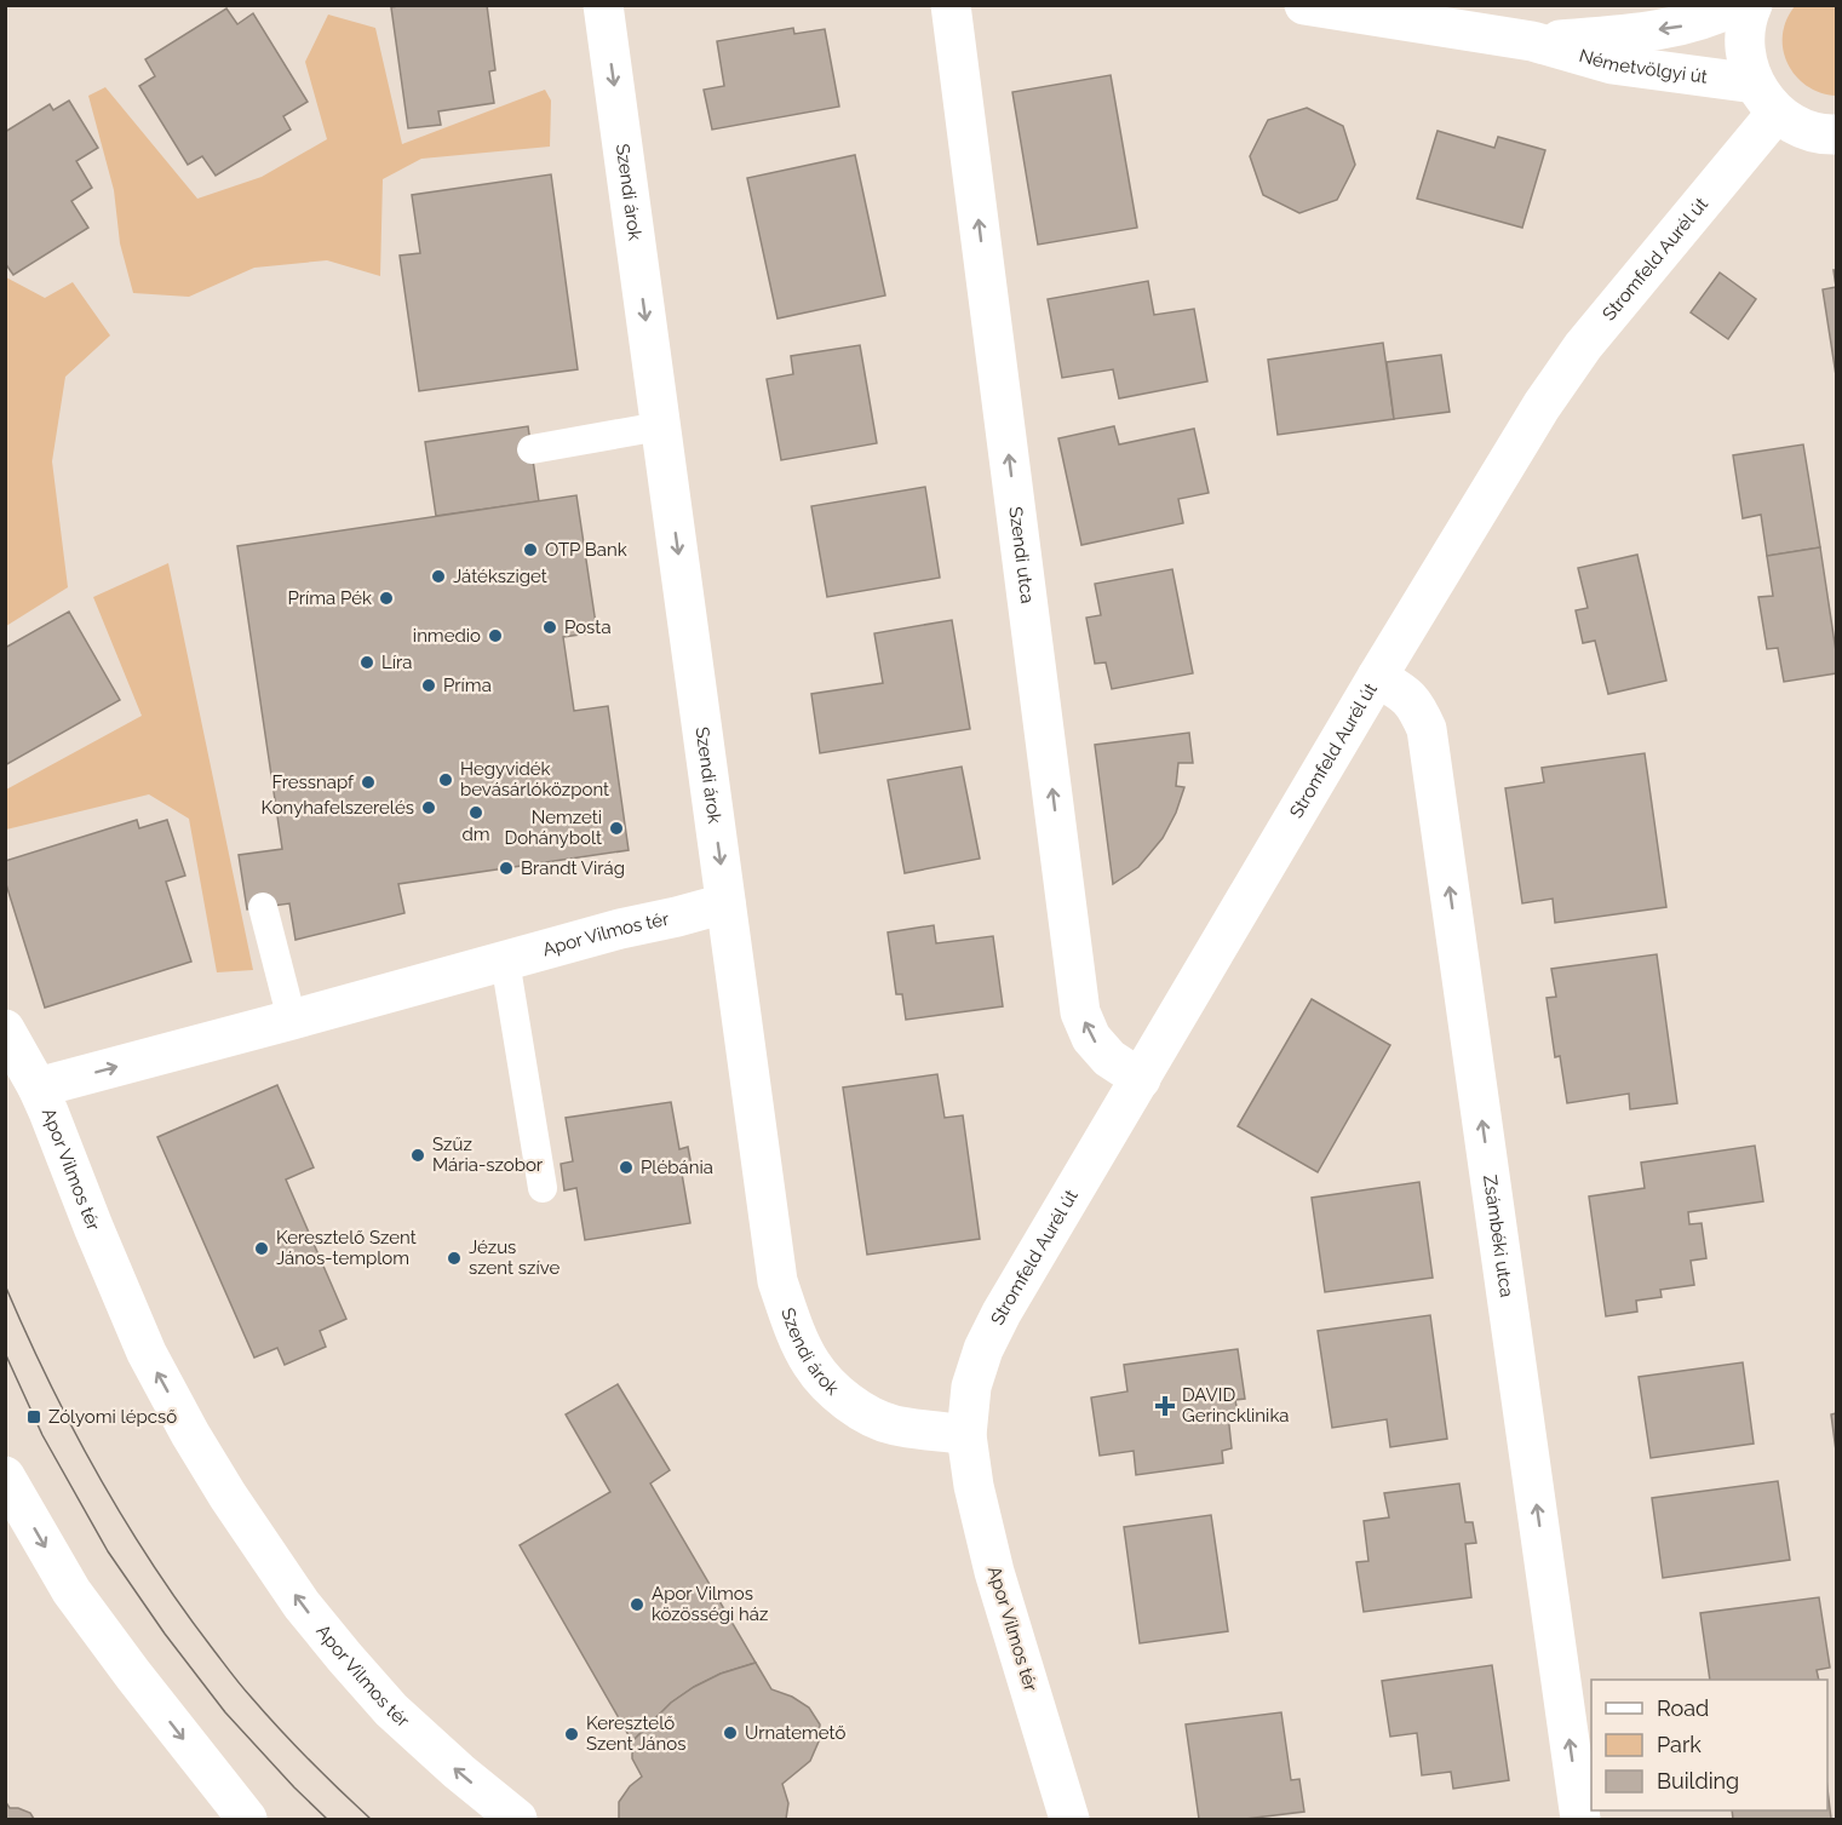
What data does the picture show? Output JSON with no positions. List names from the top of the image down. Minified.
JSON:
{"streets":{"street":["Németvölgyi út","Szendi árok","Stromfeld Aurél út","Szendi utca","Apor Vilmos tér","Zsámbéki utca"]},"crossings":[["Németvölgyi út","Stromfeld Aurél út"],["Szendi árok","Stromfeld Aurél út"],["Szendi árok","Apor Vilmos tér"],["Stromfeld Aurél út","Szendi utca"],["Stromfeld Aurél út","Apor Vilmos tér"],["Stromfeld Aurél út","Zsámbéki utca"]],"one_way":["Szendi árok","Szendi utca","Zsámbéki utca"],"places":{"other":["OTP Bank","Játéksziget","Príma Pék","Posta","inmedio","Líra","Príma","Hegyvidék bevásárlóközpont","Fressnapf","Konyhafelszerelés","dm","Nemzeti Dohánybolt","Brandt Virág","Szűz Mária-szobor","Plébánia","Keresztelő Szent János-templom","Jézus szent szíve","Apor Vilmos közösségi ház","Urnatemető","Keresztelő Szent János"],"health":["DAVID Gerincklinika"],"transit":["Zólyomi lépcső"]},"legend":["Road","Park","Building"]}
